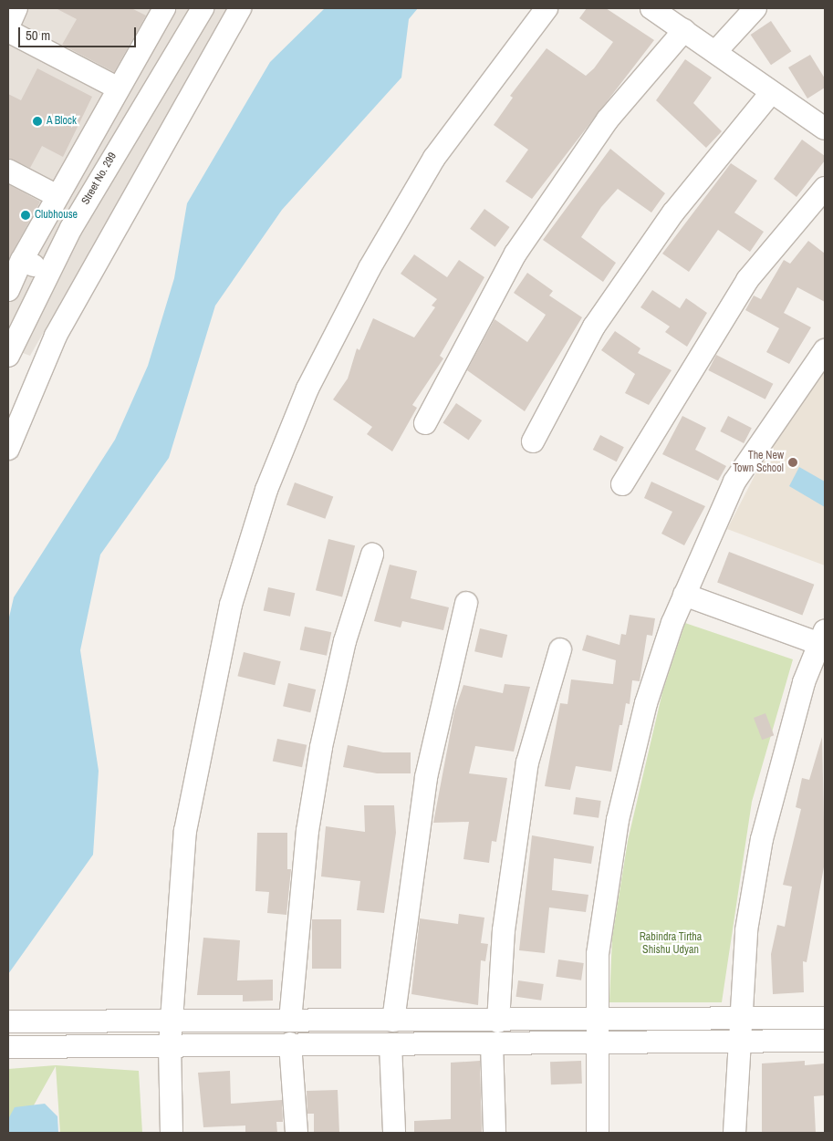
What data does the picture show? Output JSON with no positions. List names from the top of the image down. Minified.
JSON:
{"streets":{"street":["Street No. 299"]},"parks":["Rabindra Tirtha Shishu Udyan"],"places":["A Block","Clubhouse","The New Town School"],"scale_bar":"50 m"}
